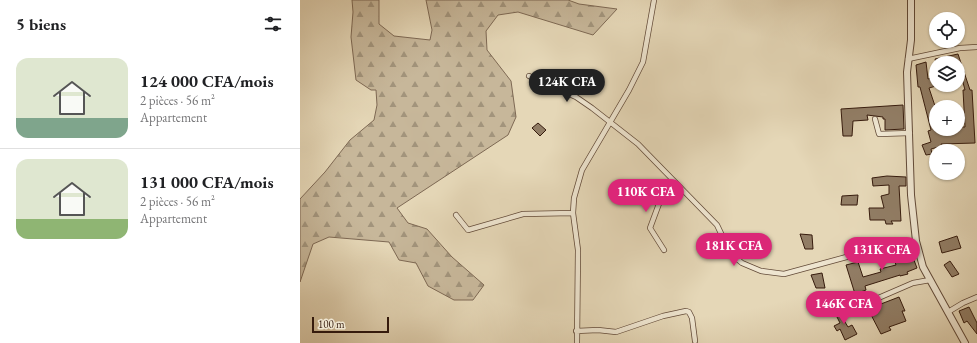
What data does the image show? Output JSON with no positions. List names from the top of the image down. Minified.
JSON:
{"scale_bar":"100 m","page":{"heading":"5 biens","map_buttons":["+","−"],"list":[{"name":"124 000 CFA/mois","note":"2 pièces · 56 m² · Appartement"},{"name":"131 000 CFA/mois","note":"2 pièces · 56 m² · Appartement"}],"price":["124K CFA","110K CFA","181K CFA","131K CFA","146K CFA"],"scale":"100 m"}}
